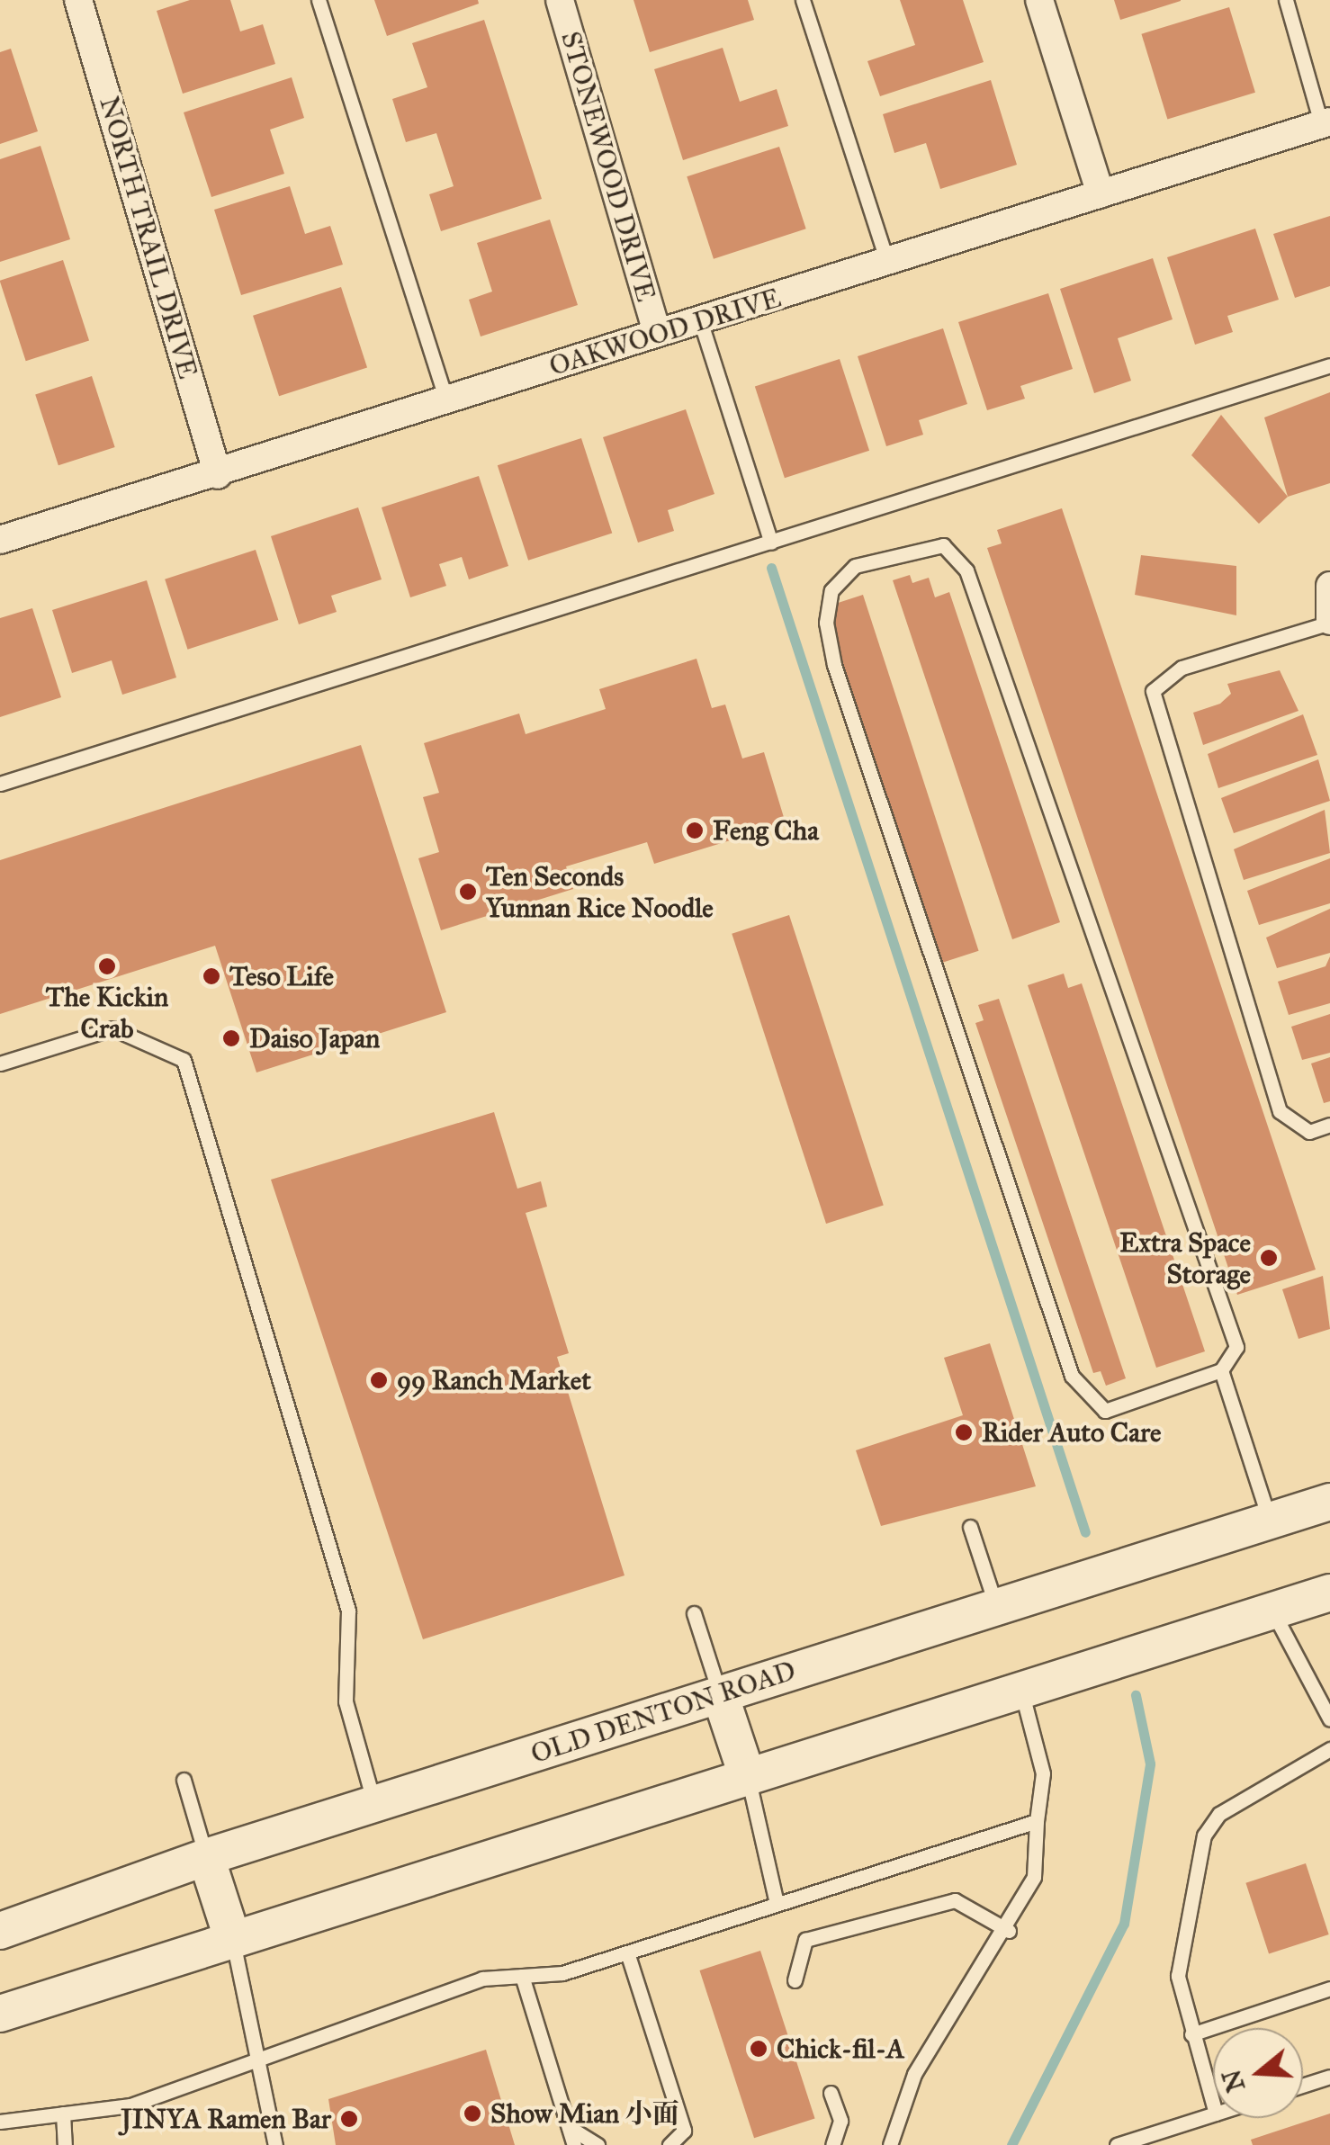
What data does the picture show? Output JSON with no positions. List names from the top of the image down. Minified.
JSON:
{"streets":{"main road":["OLD DENTON ROAD"],"street":["STONEWOOD DRIVE","NORTH TRAIL DRIVE","OAKWOOD DRIVE"]},"crossings":[["STONEWOOD DRIVE","OAKWOOD DRIVE"],["NORTH TRAIL DRIVE","OAKWOOD DRIVE"]],"places":["Feng Cha","Ten Seconds Yunnan Rice Noodle","The Kickin Crab","Teso Life","Daiso Japan","Extra Space Storage","99 Ranch Market","Rider Auto Care","Chick-fil-A","Show Mian 小面","JINYA Ramen Bar"],"north":"left"}
